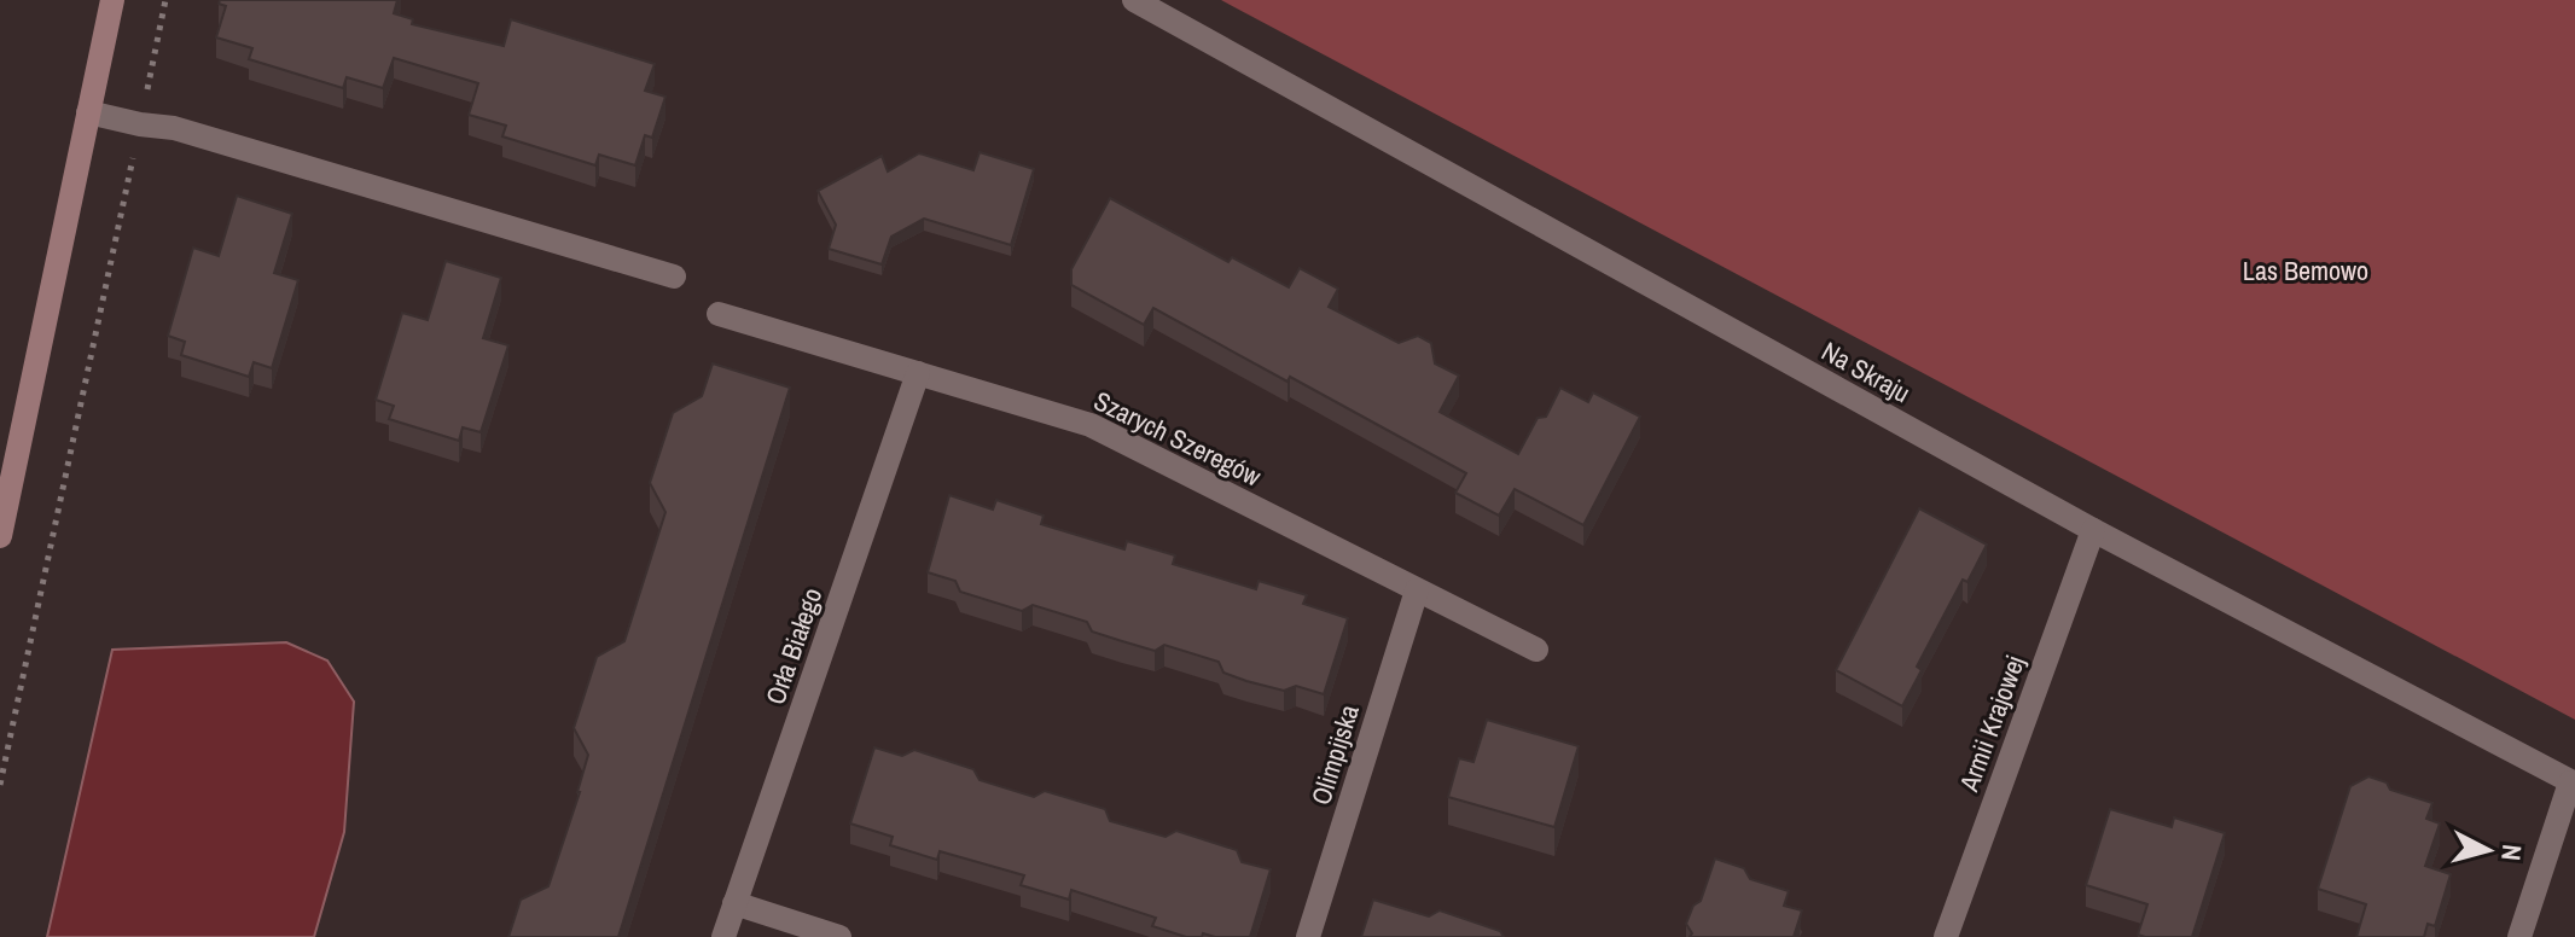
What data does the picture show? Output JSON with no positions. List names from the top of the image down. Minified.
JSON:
{"streets":{"street":["Na Skraju","Szarych Szeregów","Orła Białego","Armii Krajowej","Olimpijska"]},"crossings":[["Na Skraju","Armii Krajowej"],["Szarych Szeregów","Orła Białego"],["Szarych Szeregów","Olimpijska"]],"parks":["Las Bemowo"],"north":"right"}
